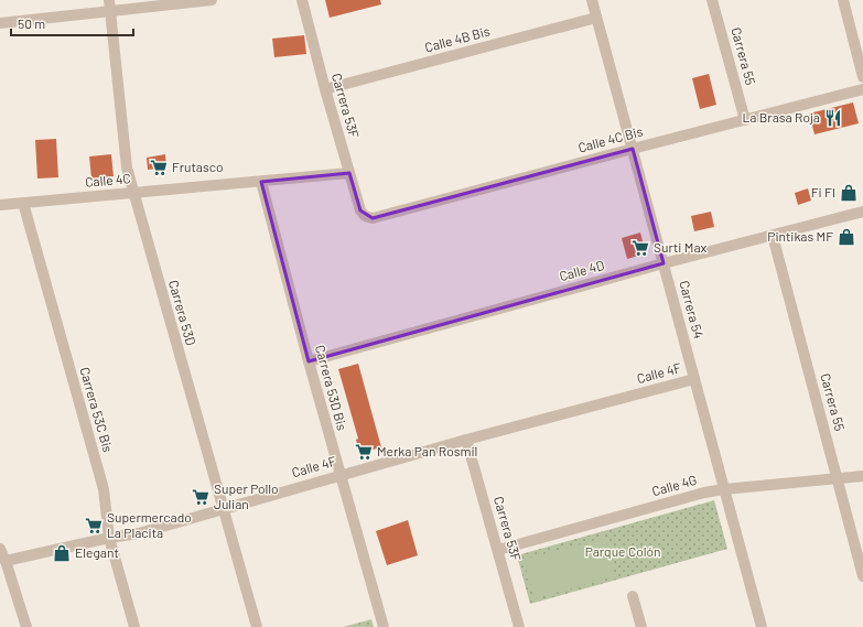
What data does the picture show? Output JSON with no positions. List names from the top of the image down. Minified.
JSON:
{"streets":{"street":["Calle 4B Bis","Carrera 55","Carrera 53F","Calle 4C Bis","Calle 4C","Calle 4D","Carrera 54","Carrera 53D","Calle 4F","Carrera 53D Bis","Carrera 53C Bis","Calle 4G"]},"crossings":[["Calle 4B Bis","Carrera 53F"],["Calle 4B Bis","Carrera 54"],["Carrera 55","Calle 4C Bis"],["Carrera 55","Calle 4D"],["Carrera 55","Calle 4G"],["Carrera 53F","Calle 4C Bis"],["Carrera 53F","Calle 4C"],["Carrera 53F","Calle 4F"],["Carrera 53F","Calle 4G"],["Calle 4C Bis","Carrera 54"],["Calle 4C","Carrera 53D"],["Calle 4C","Carrera 53D Bis"],["Calle 4C","Carrera 53C Bis"],["Calle 4D","Carrera 54"],["Calle 4D","Carrera 53D Bis"],["Carrera 54","Calle 4F"],["Carrera 54","Calle 4G"],["Carrera 53D","Calle 4F"],["Calle 4F","Carrera 53D Bis"],["Calle 4F","Carrera 53C Bis"]],"parks":["Parque Colón"],"places":{"restaurant":["La Brasa Roja"],"supermarket":["Frutasco","Surti Max","Merka Pan Rosmil","Super Pollo Julian","Supermercado La Placita"],"shop":["Fi FI","Pintikas MF","Elegant"]},"scale_bar":"50 m"}
